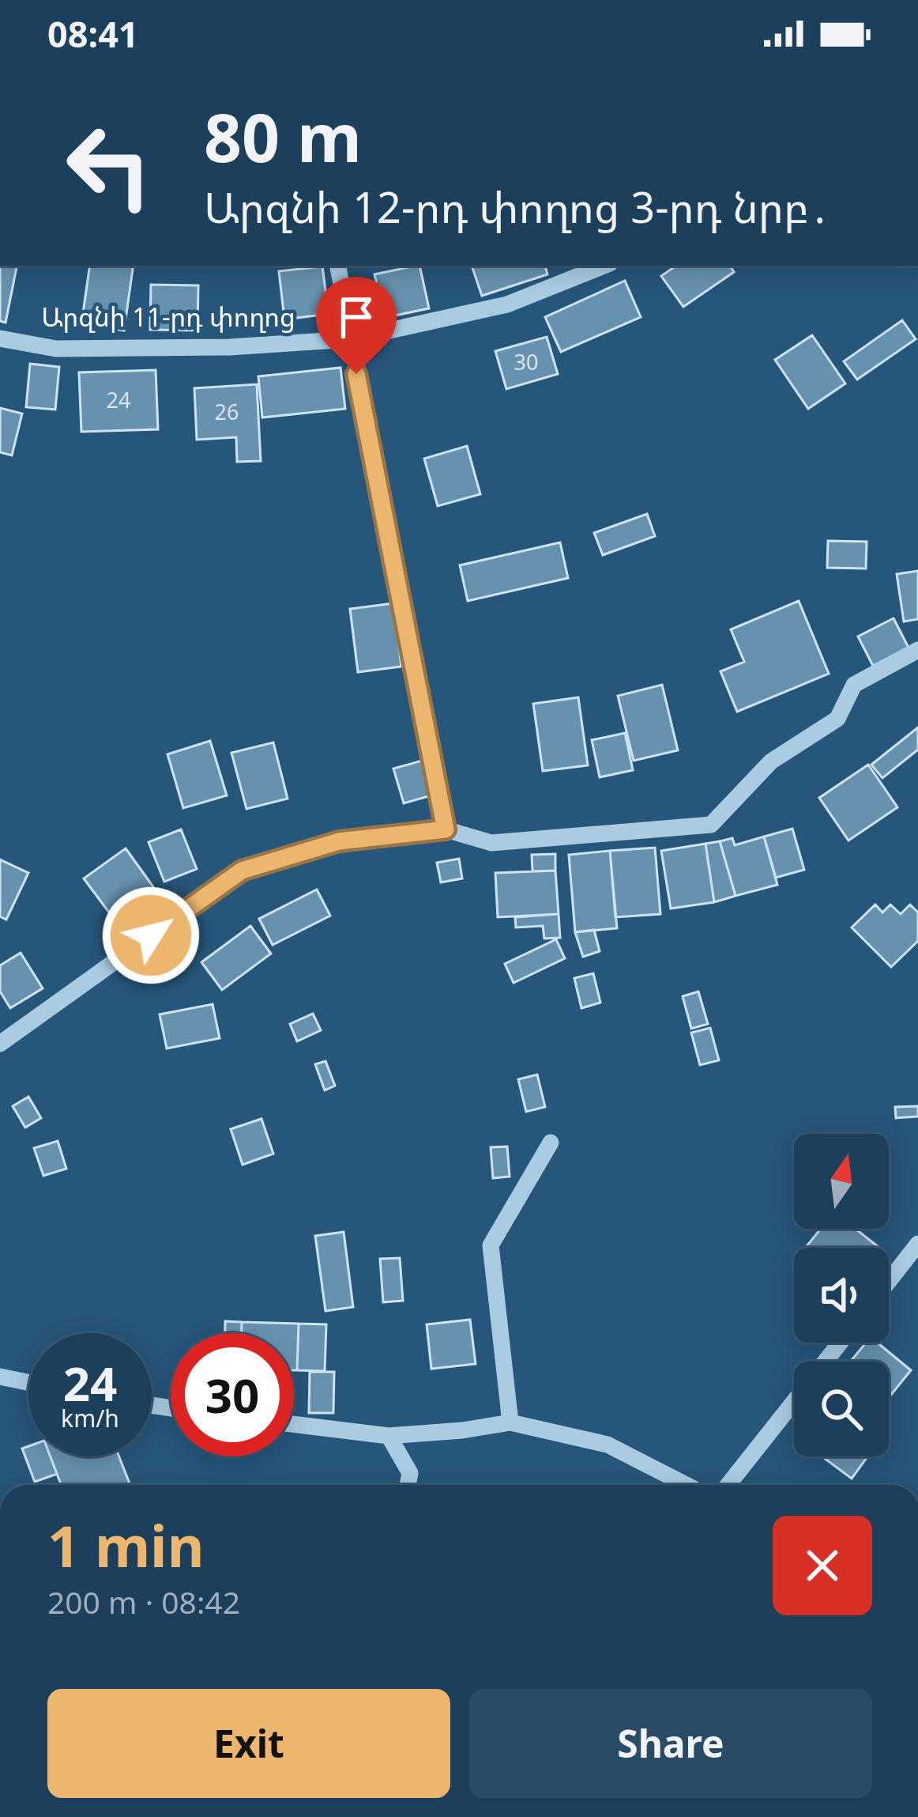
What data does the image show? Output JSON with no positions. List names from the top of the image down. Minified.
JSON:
{"streets":{"street":["Արզնի 11-րդ փողոց"]},"house_numbers":["30","24","26"],"north":"top","page":{"status":"08:41","turn":["80 m","Արզնի 12-րդ փողոց 3-րդ նրբ․"],"speed":"24 km/h","limit":"30","heading":["1 min","200 m · 08:42"],"buttons":["Exit","Share"]}}
